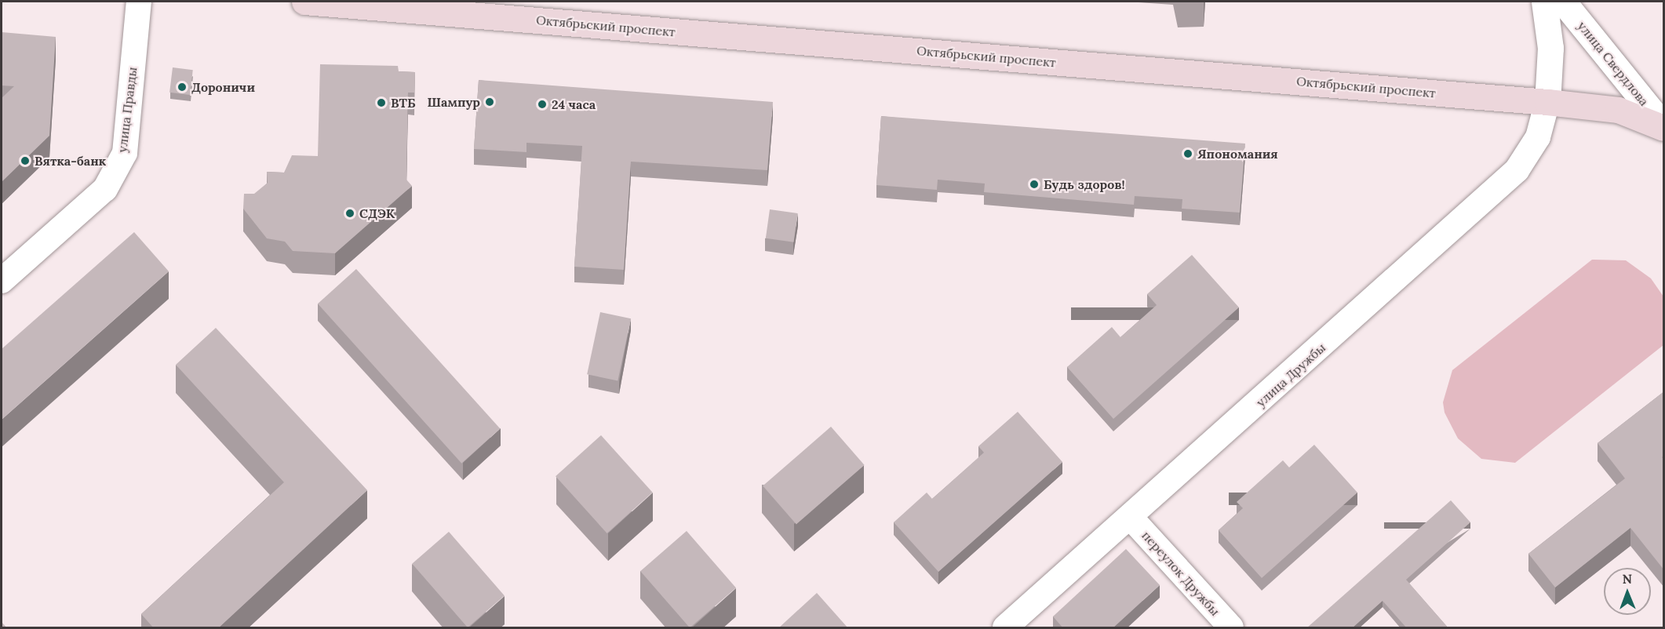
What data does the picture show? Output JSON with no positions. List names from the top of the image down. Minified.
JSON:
{"streets":{"main road":["Октябрьский проспект"],"street":["улица Свердлова","улица Правды","улица Дружбы","переулок Дружбы"]},"crossings":[["Октябрьский проспект","улица Свердлова"],["Октябрьский проспект","улица Дружбы"],["улица Дружбы","переулок Дружбы"]],"places":["Дороничи","Шампур","ВТБ","24 часа","Япономания","Вятка-банк","Будь здоров!","СДЭК"],"north":"top"}
